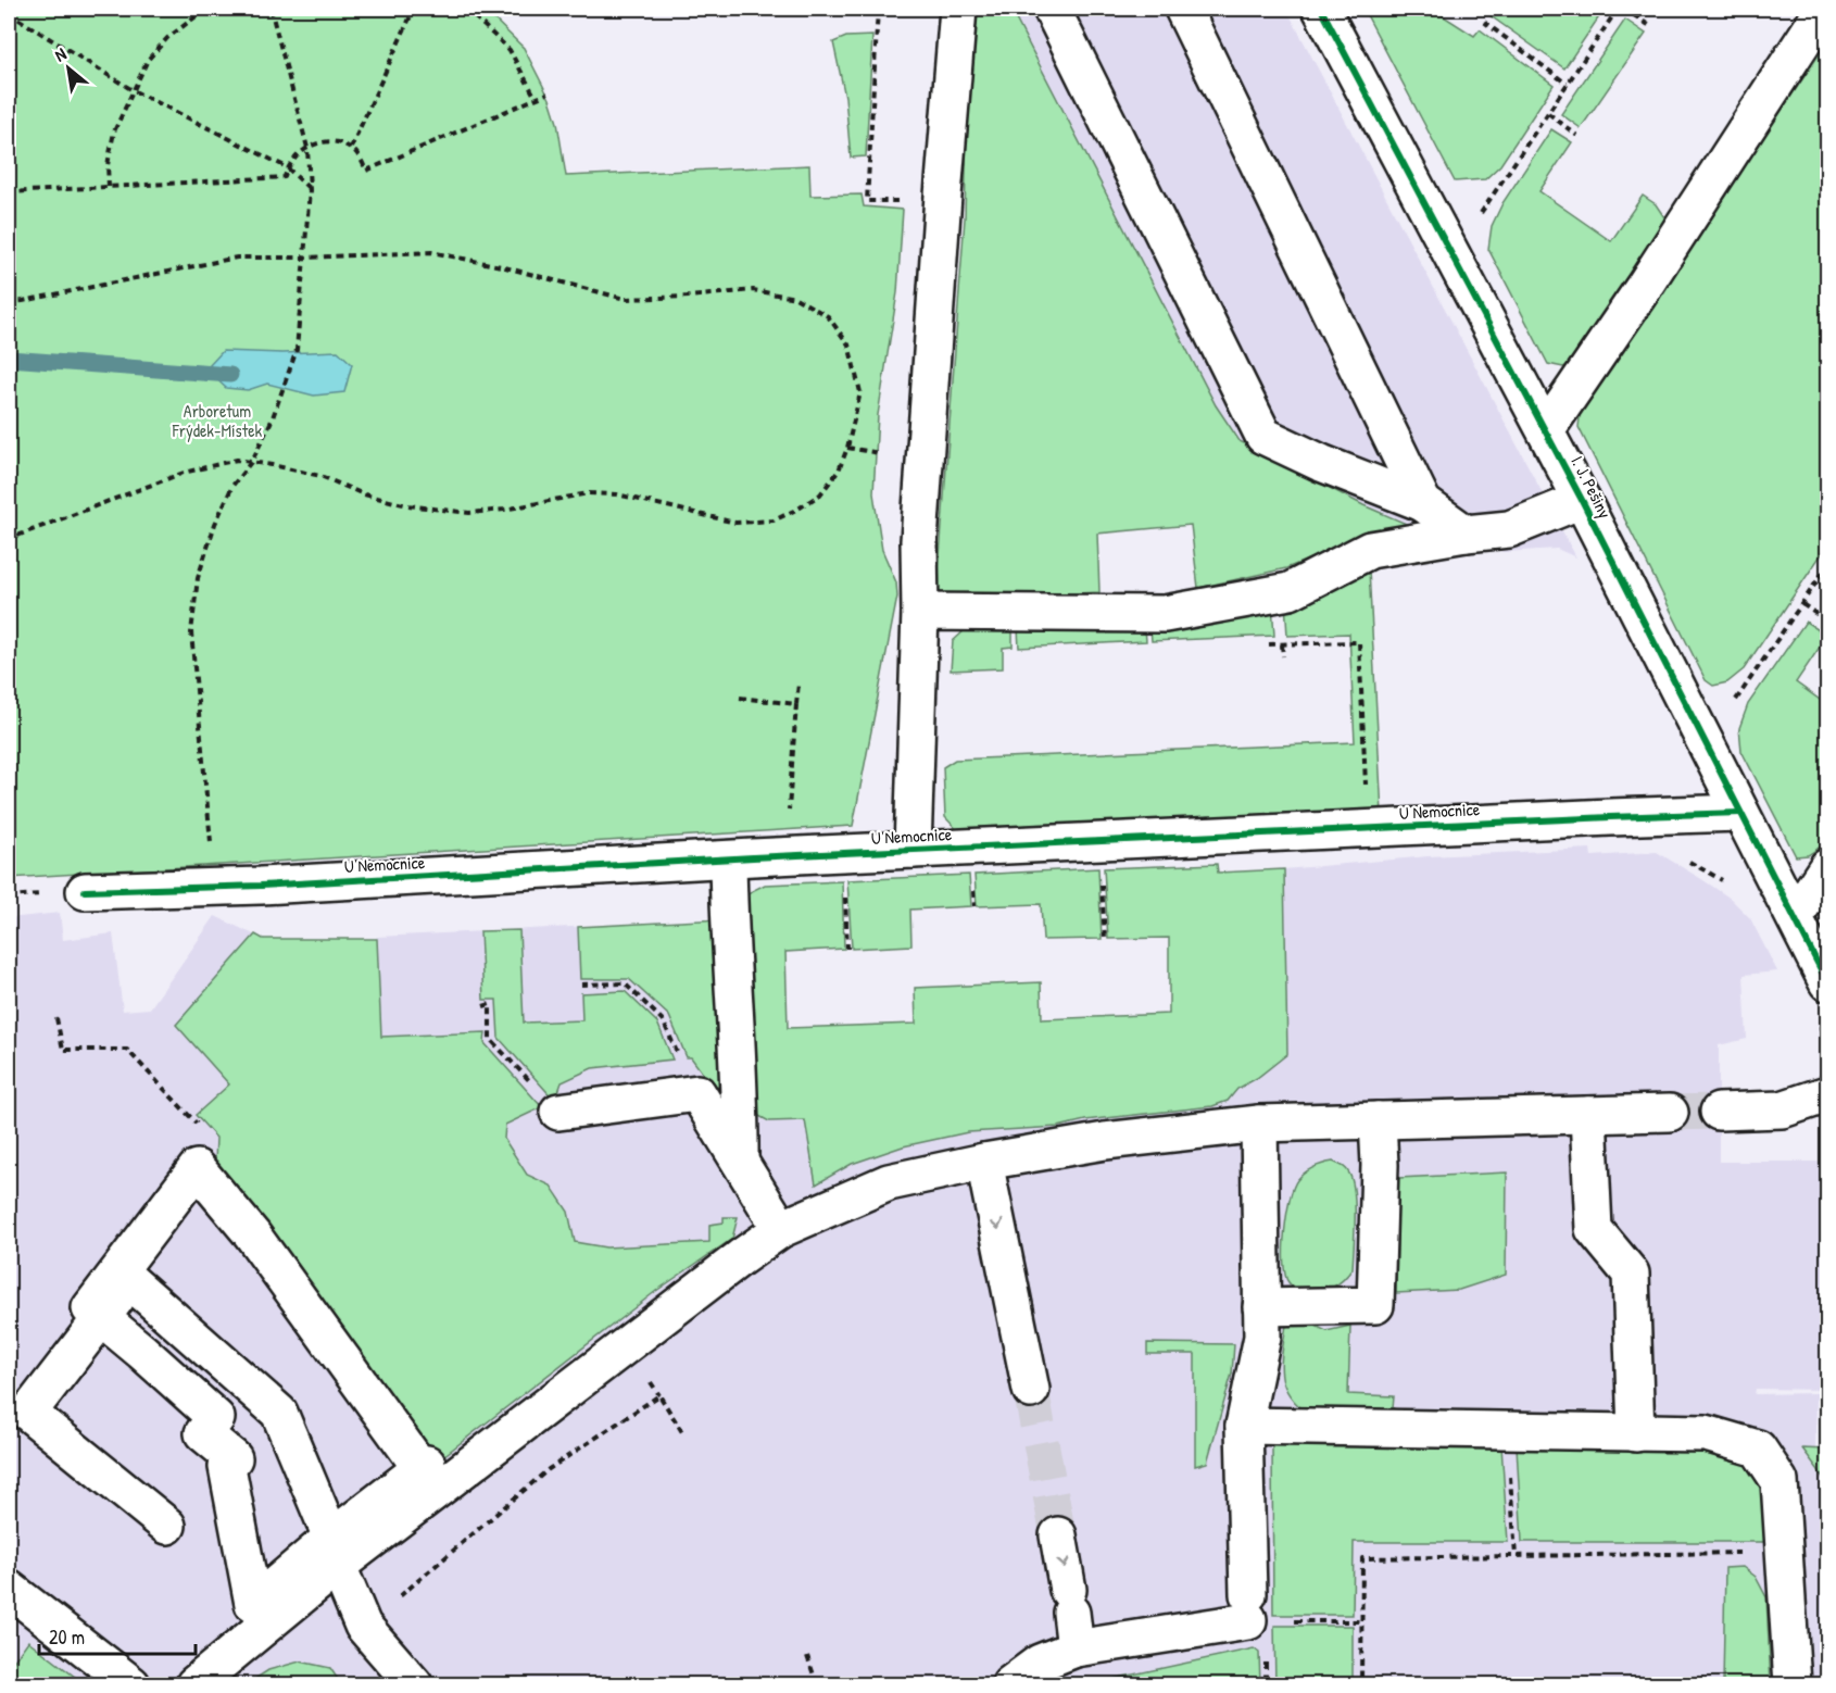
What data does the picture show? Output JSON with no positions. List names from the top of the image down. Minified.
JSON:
{"streets":{"street":["I. J. Pešiny","U Nemocnice"]},"crossings":[["I. J. Pešiny","U Nemocnice"]],"parks":["Arboretum Frýdek-Místek"],"scale_bar":"20 m","north":"top left"}
